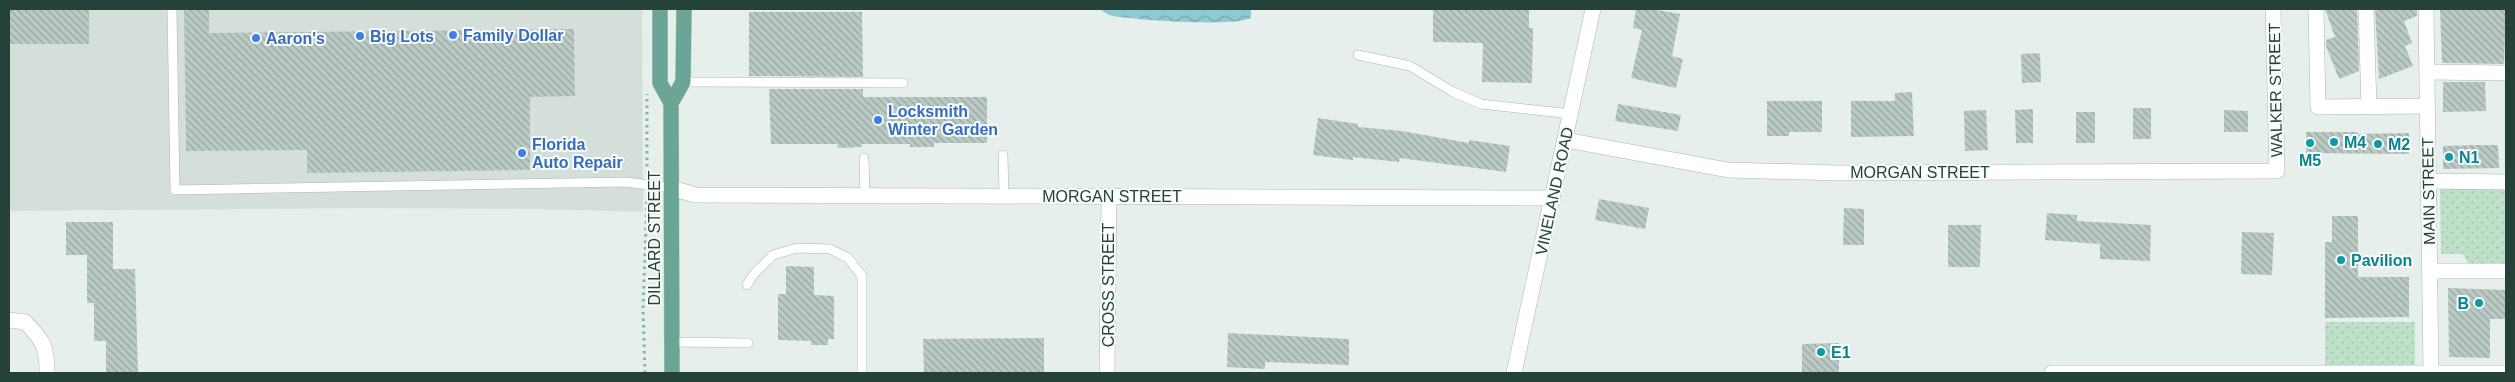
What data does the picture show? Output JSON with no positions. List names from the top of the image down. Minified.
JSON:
{"streets":{"main road":["DILLARD STREET"],"street":["WALKER STREET","MORGAN STREET","VINELAND ROAD","MAIN STREET","CROSS STREET"]},"crossings":[["WALKER STREET","MORGAN STREET"],["MORGAN STREET","VINELAND ROAD"],["MORGAN STREET","DILLARD STREET"],["MORGAN STREET","CROSS STREET"]],"places":["Family Dollar","Big Lots","Aaron's","Locksmith Winter Garden","M4","M5","M2","Florida Auto Repair","N1","Pavilion","B","E1"]}
